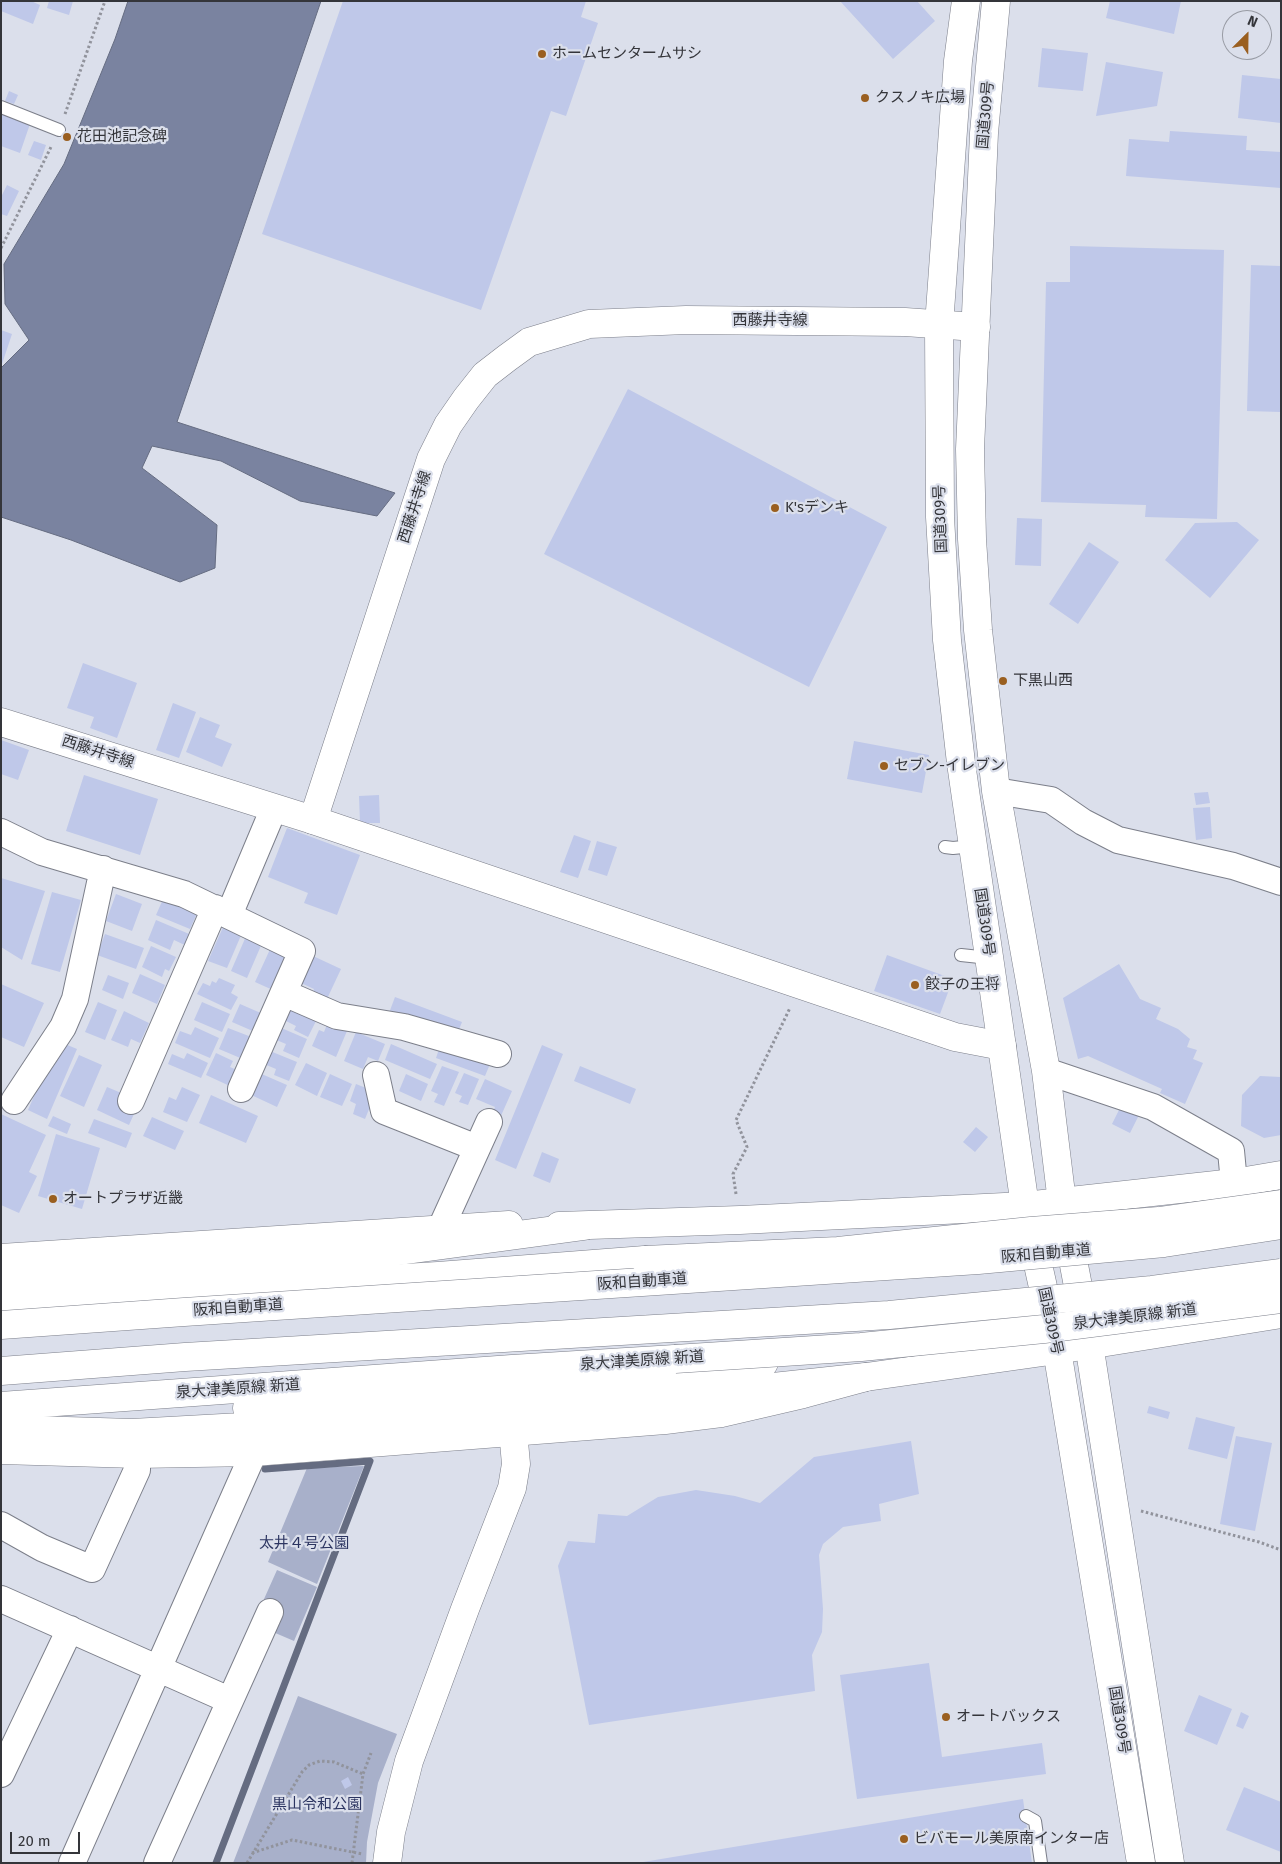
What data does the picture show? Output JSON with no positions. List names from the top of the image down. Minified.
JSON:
{"streets":{"main road":["国道309号","西藤井寺線","阪和自動車道","泉大津美原線 新道"]},"crossings":[["国道309号","西藤井寺線"]],"parks":["太井４号公園","黒山令和公園"],"places":["ホームセンタームサシ","クスノキ広場","花田池記念碑","K'sデンキ","下黒山西","セブン-イレブン","餃子の王将","オートプラザ近畿","オートバックス","ビバモール美原南インター店"],"scale_bar":"20 m","north":"top right"}
